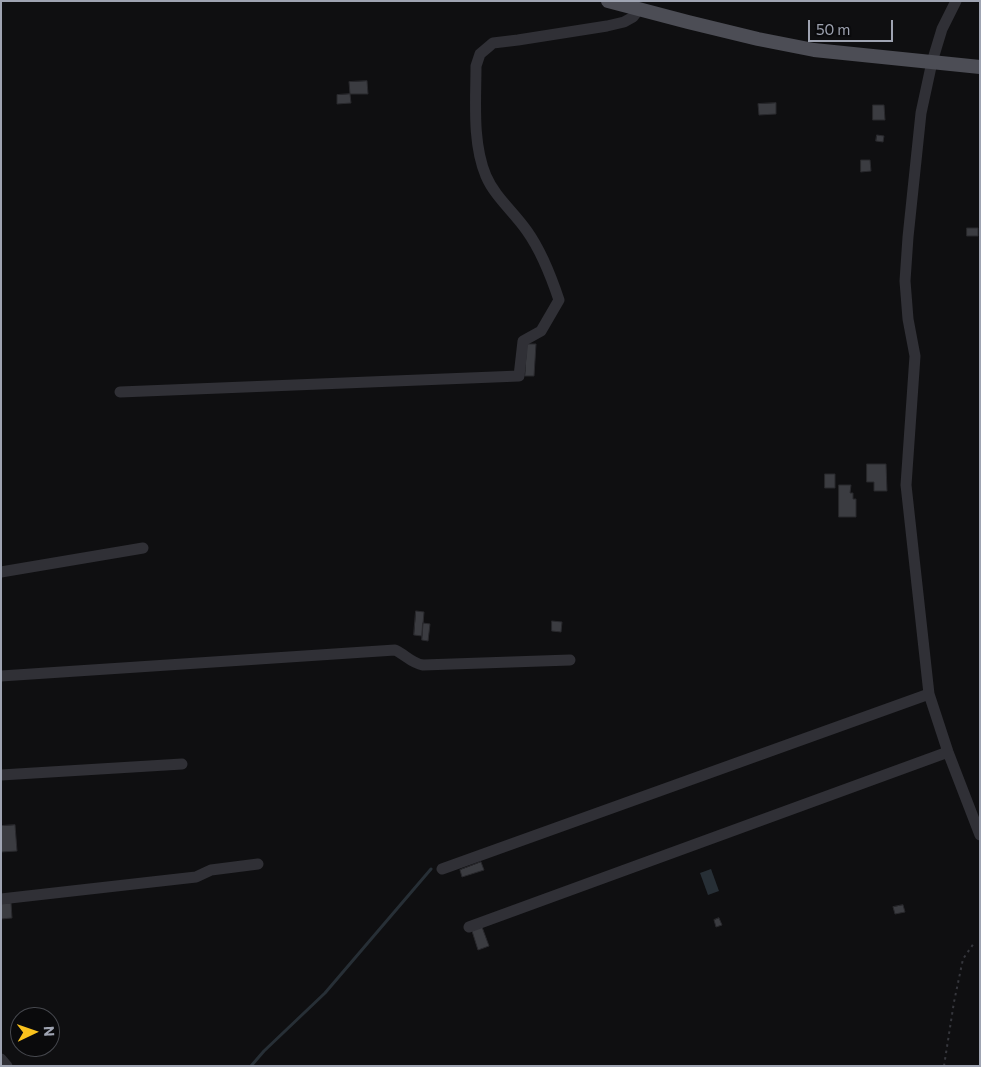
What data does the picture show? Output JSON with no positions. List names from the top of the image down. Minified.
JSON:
{"scale_bar":"50 m","north":"right"}
